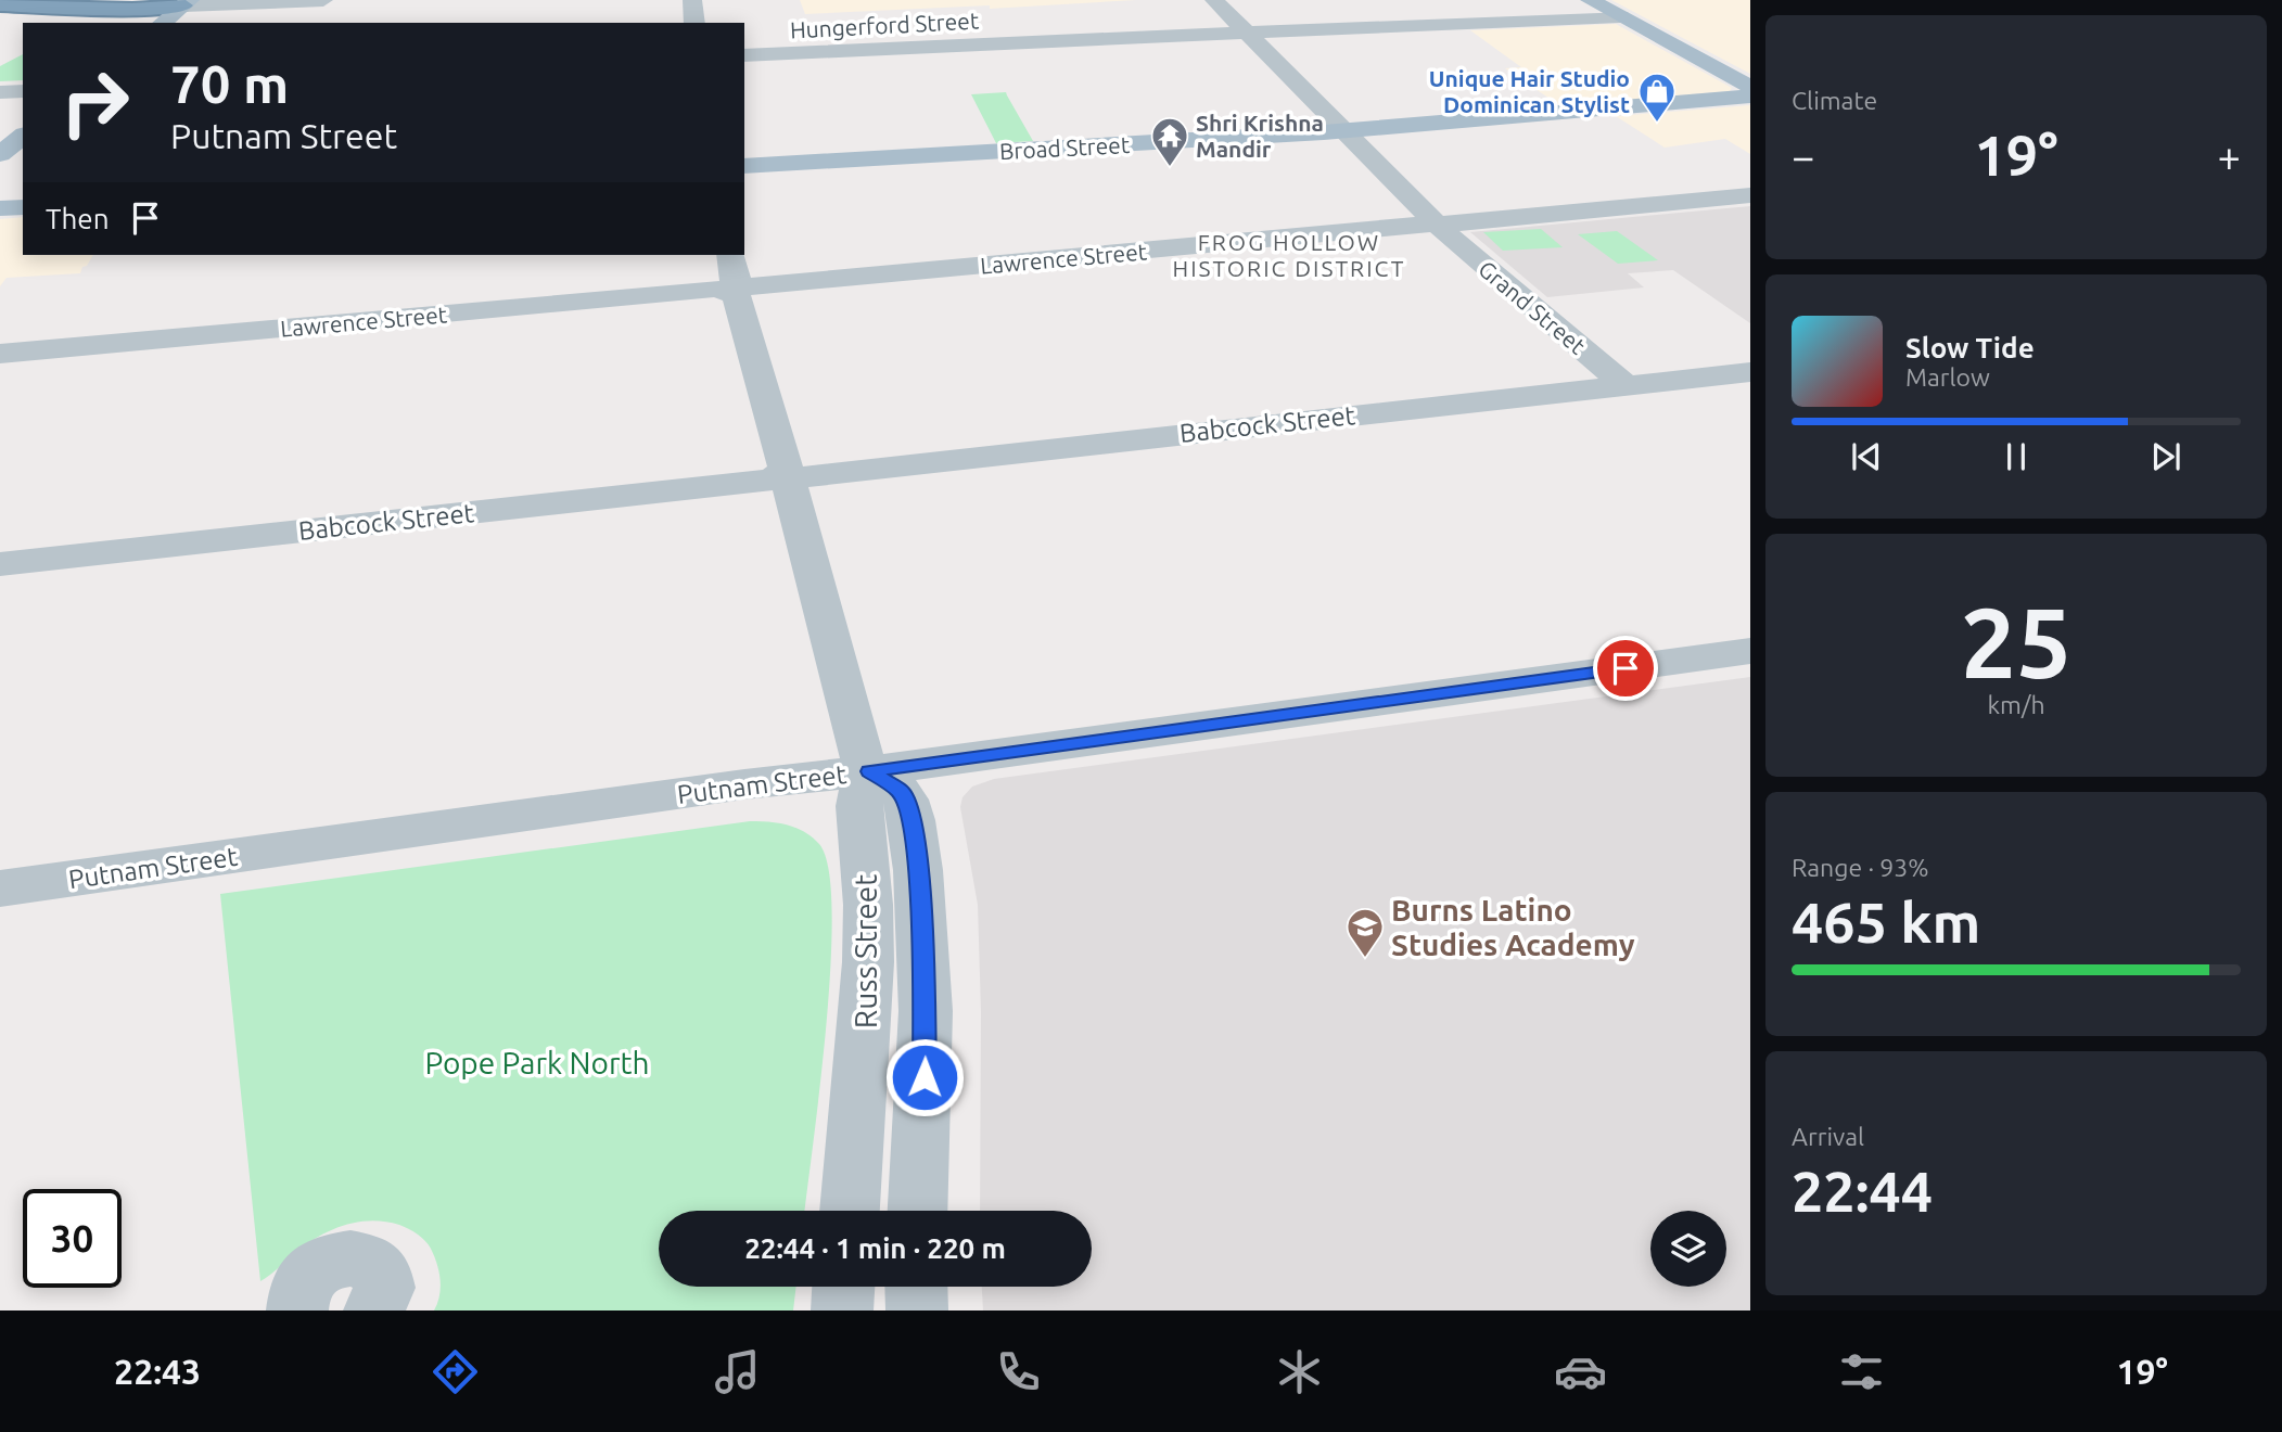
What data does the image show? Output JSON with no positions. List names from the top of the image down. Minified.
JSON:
{"streets":{"main road":["Broad Street"],"street":["Hungerford Street","Lawrence Street","Grand Street","Babcock Street","Putnam Street","Russ Street"]},"crossings":[["Hungerford Street","Grand Street"],["Broad Street","Grand Street"],["Lawrence Street","Grand Street"],["Grand Street","Babcock Street"],["Putnam Street","Russ Street"]],"districts":["FROG HOLLOW HISTORIC DISTRICT"],"parks":["Pope Park North"],"places":{"shop":["Unique Hair Studio Dominican Stylist"],"temple":["Shri Krishna Mandir"],"school or university":["Burns Latino Studies Academy"]},"page":{"tile":["Climate",["25","km/h"],["Range · 93%","465 km"],["Arrival","22:44"]],"turn":["70 m","Putnam Street"],"heat":["−","19°","+"],"then":"Then","song":["Slow Tide","Marlow"],"limit":"30","trip":"22:44 · 1 min · 220 m","tabs":["22:43","19°"]}}
